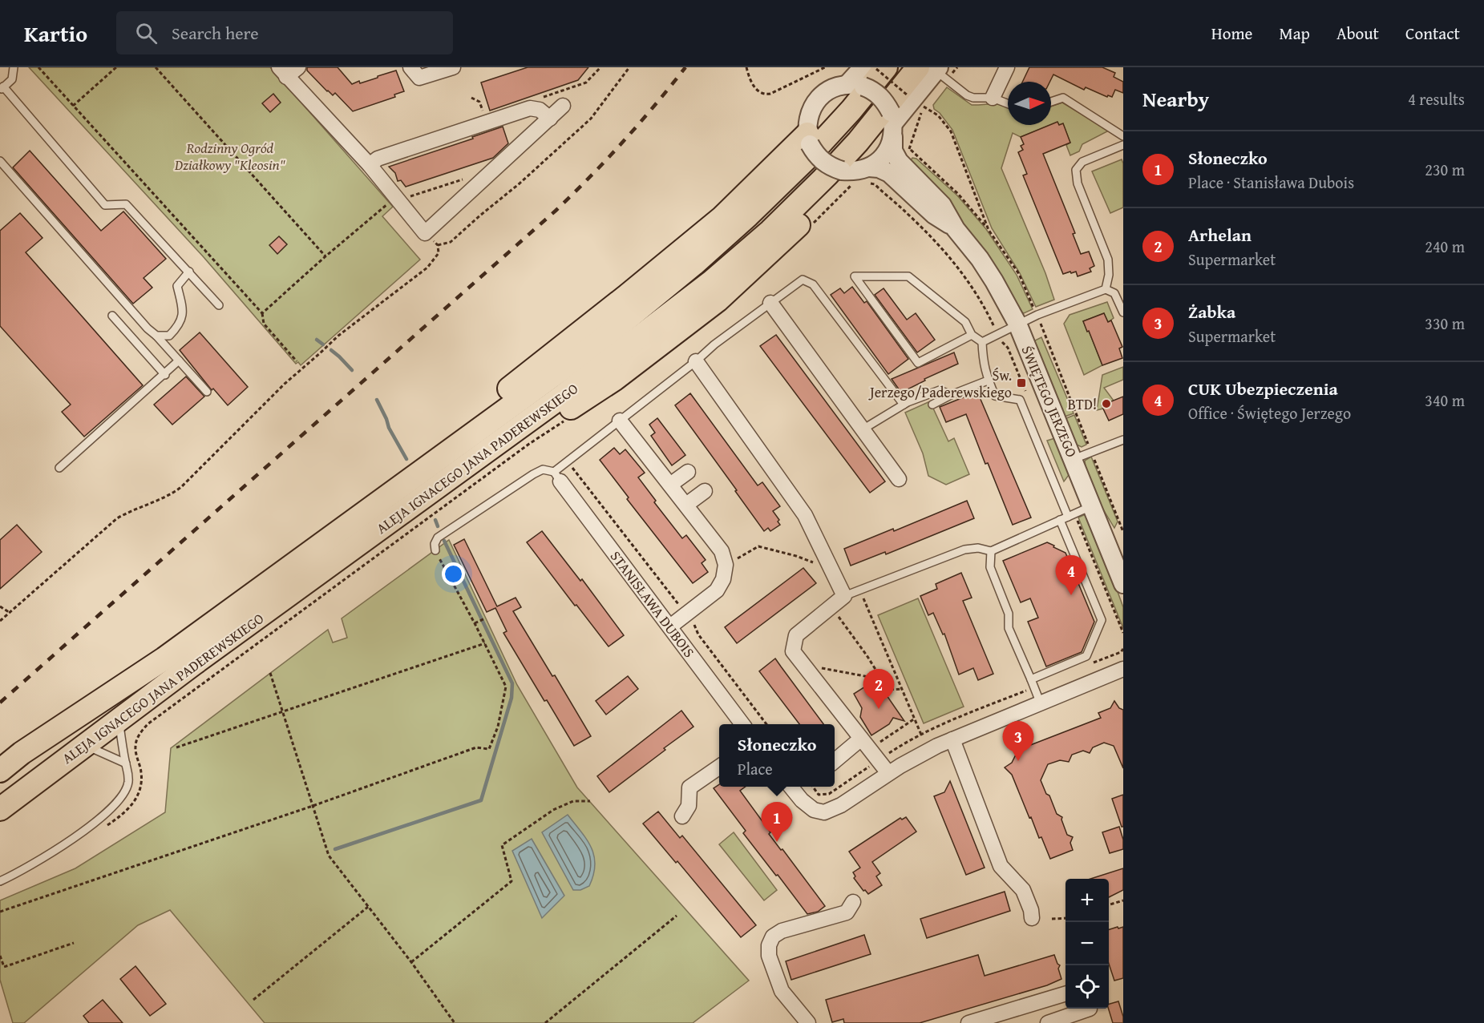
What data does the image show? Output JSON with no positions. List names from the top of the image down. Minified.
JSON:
{"streets":{"main road":["ALEJA IGNACEGO JANA PADEREWSKIEGO"],"street":["ŚWIĘTEGO JERZEGO","STANISŁAWA DUBOIS"]},"parks":["Rodzinny Ogród Działkowy \"Kleosin\""],"places":{"transit":["Św. Jerzego/Paderewskiego"],"other":["BTD!"]},"north":"right","page":{"header":"Kartio","search":"Search here","nav":["Home","Map","About","Contact"],"heading":["Nearby","4 results"],"list":[{"mark":"1","name":"Słoneczko","note":"Place · Stanisława Dubois","value":"230 m"},{"mark":"2","name":"Arhelan","note":"Supermarket","value":"240 m"},{"mark":"3","name":"Żabka","note":"Supermarket","value":"330 m"},{"mark":"4","name":"CUK Ubezpieczenia","note":"Office · Świętego Jerzego","value":"340 m"}],"pins":["4","2","3","1"],"popup":["Słoneczko","Place"],"map_buttons":["+","−"]}}
